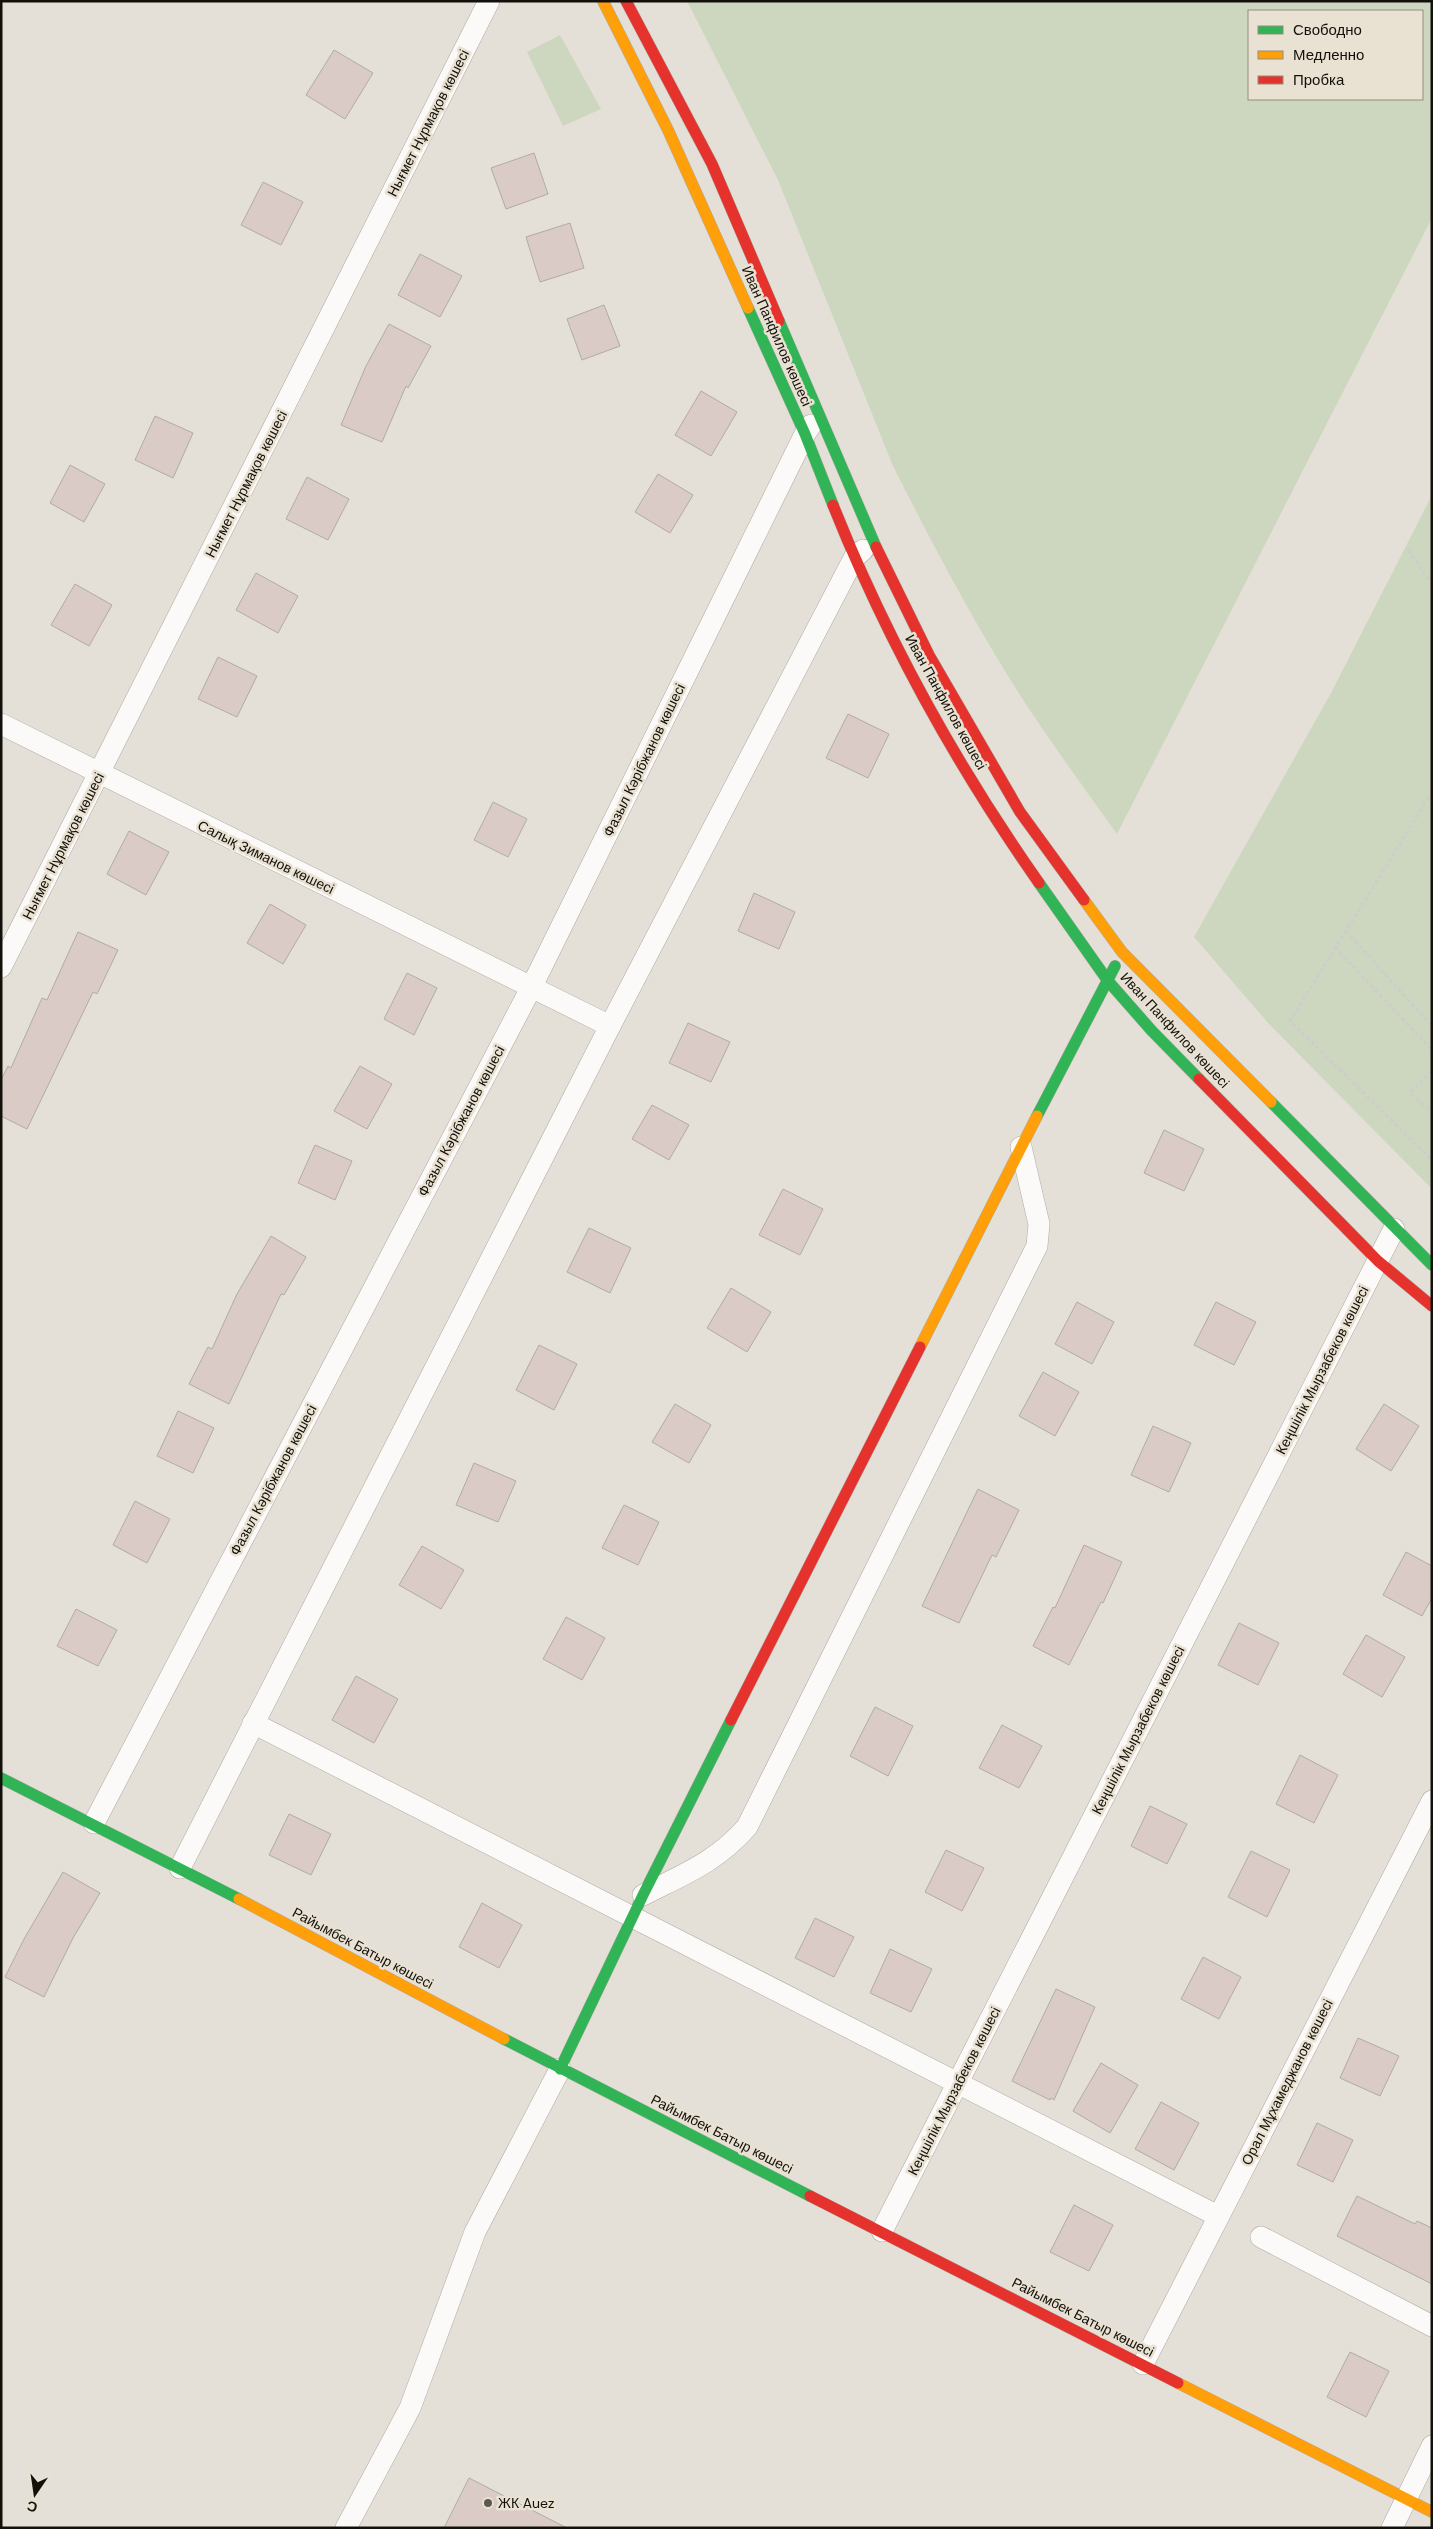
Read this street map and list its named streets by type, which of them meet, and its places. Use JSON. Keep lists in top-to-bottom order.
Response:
{
  "streets": {
    "street": [
      "Нығмет Нұрмақов көшесі",
      "Иван Панфилов көшесі",
      "Фазыл Кәрібжанов көшесі",
      "Салық Зиманов көшесі",
      "Кеңшілік Мырзабеков көшесі",
      "Райымбек Батыр көшесі",
      "Орал Мұхамеджанов көшесі"
    ]
  },
  "crossings": [
    ["Нығмет Нұрмақов көшесі", "Салық Зиманов көшесі"],
    ["Иван Панфилов көшесі", "Фазыл Кәрібжанов көшесі"],
    ["Иван Панфилов көшесі", "Кеңшілік Мырзабеков көшесі"],
    ["Фазыл Кәрібжанов көшесі", "Салық Зиманов көшесі"],
    ["Фазыл Кәрібжанов көшесі", "Райымбек Батыр көшесі"],
    ["Кеңшілік Мырзабеков көшесі", "Райымбек Батыр көшесі"],
    ["Райымбек Батыр көшесі", "Орал Мұхамеджанов көшесі"]
  ],
  "places": ["ЖК Auez"],
  "legend": ["Свободно", "Медленно", "Пробка"],
  "north": "bottom"
}
